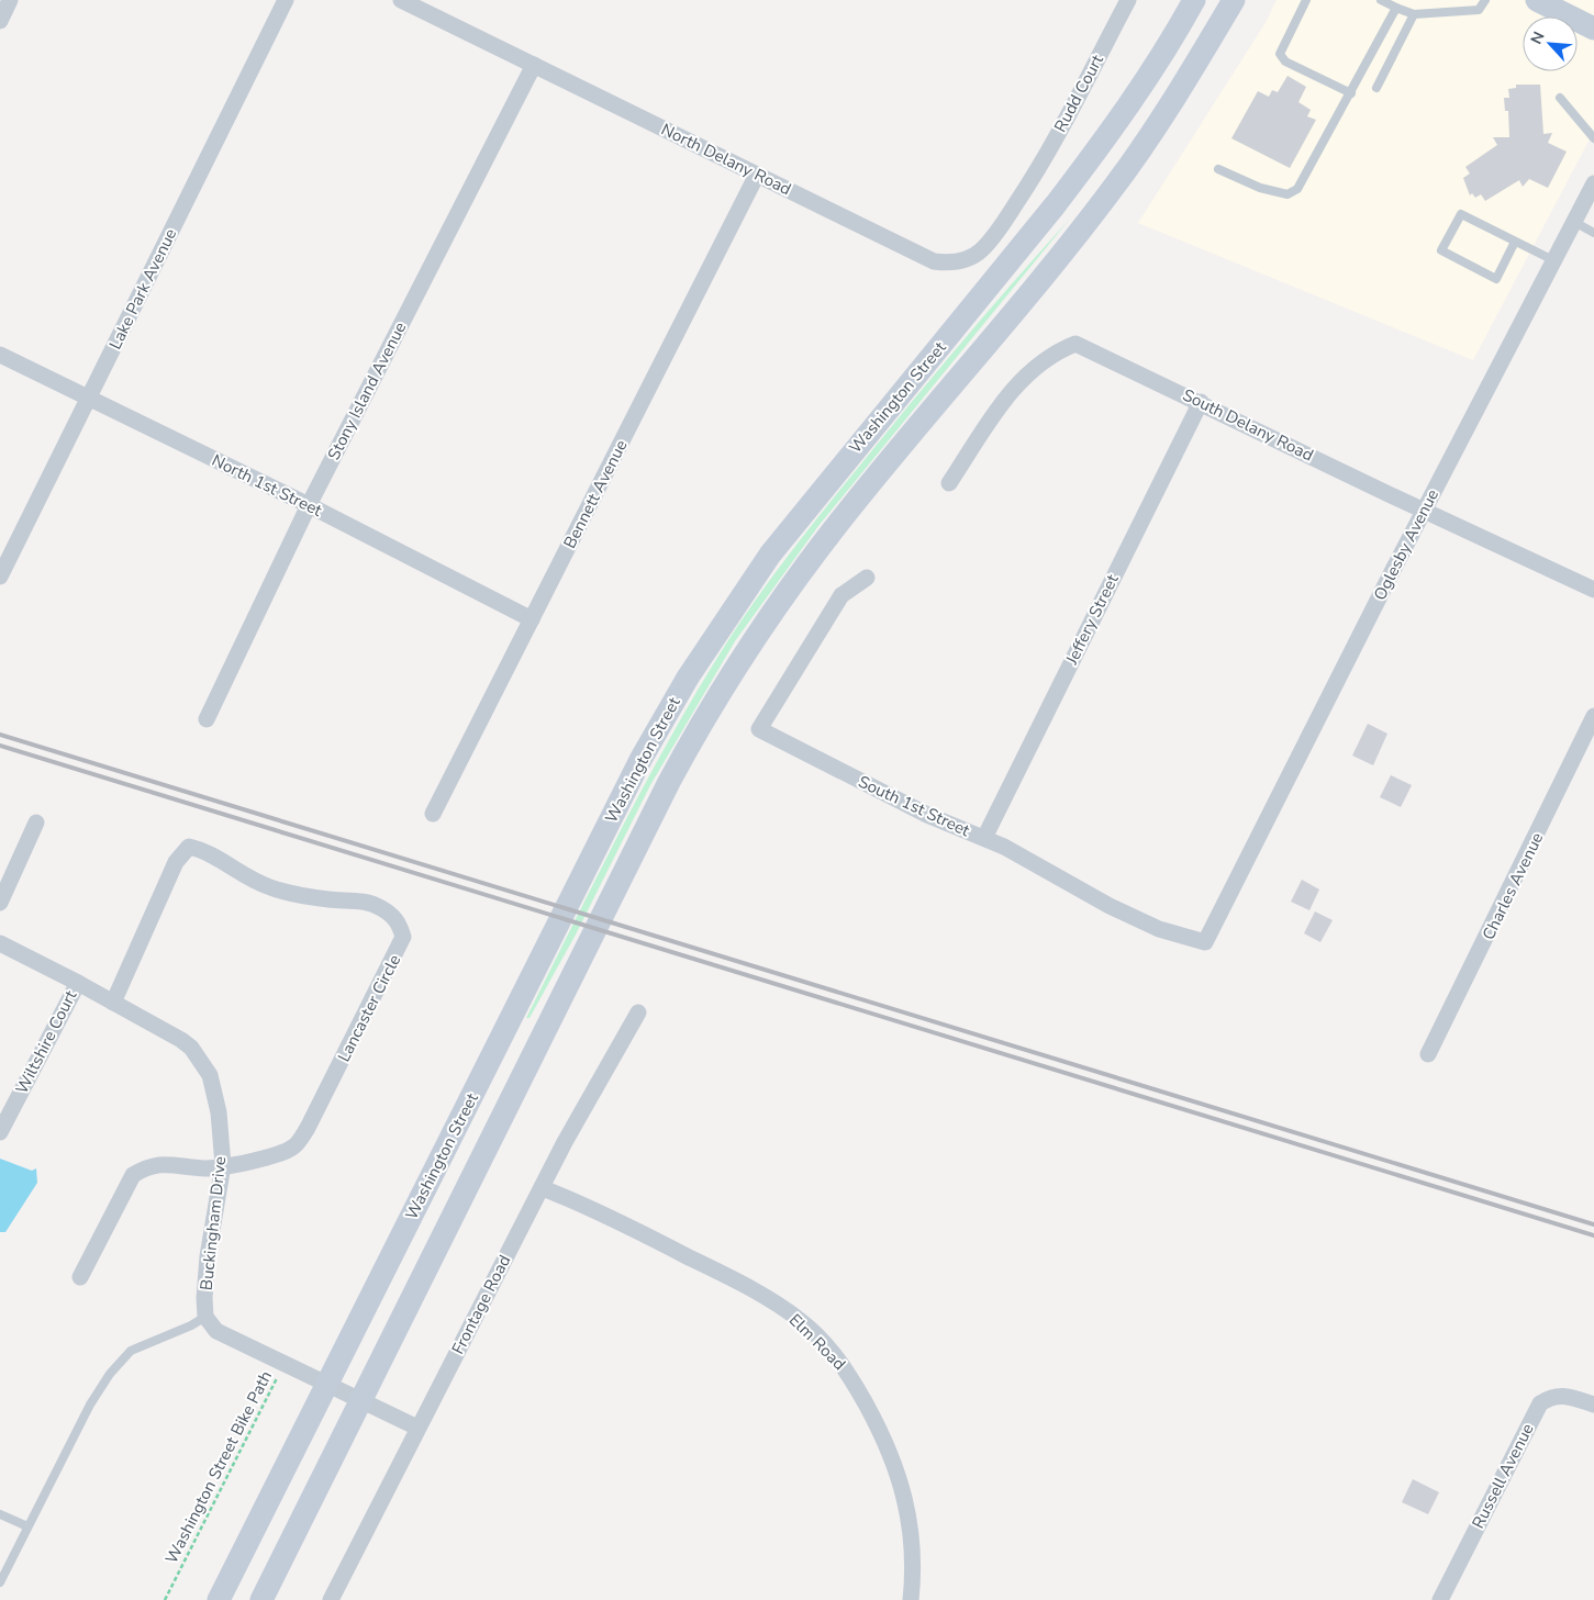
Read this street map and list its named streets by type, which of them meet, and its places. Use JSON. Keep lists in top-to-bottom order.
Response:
{
  "streets": {
    "main road": ["Washington Street"],
    "street": [
      "Rudd Court",
      "North Delany Road",
      "Lake Park Avenue",
      "Stony Island Avenue",
      "South Delany Road",
      "North 1st Street",
      "Bennett Avenue",
      "Oglesby Avenue",
      "Jeffery Street",
      "South 1st Street",
      "Charles Avenue",
      "Lancaster Circle",
      "Wiltshire Court",
      "Buckingham Drive",
      "Frontage Road",
      "Elm Road",
      "Russell Avenue"
    ],
    "path": ["Washington Street Bike Path"]
  },
  "crossings": [
    ["Rudd Court", "North Delany Road"],
    ["North Delany Road", "Stony Island Avenue"],
    ["North Delany Road", "Bennett Avenue"],
    ["Lake Park Avenue", "North 1st Street"],
    ["Stony Island Avenue", "North 1st Street"],
    ["South Delany Road", "Oglesby Avenue"],
    ["South Delany Road", "Jeffery Street"],
    ["North 1st Street", "Bennett Avenue"],
    ["Oglesby Avenue", "South 1st Street"],
    ["Jeffery Street", "South 1st Street"],
    ["Lancaster Circle", "Buckingham Drive"],
    ["Wiltshire Court", "Buckingham Drive"],
    ["Frontage Road", "Elm Road"]
  ],
  "north": "top left"
}
